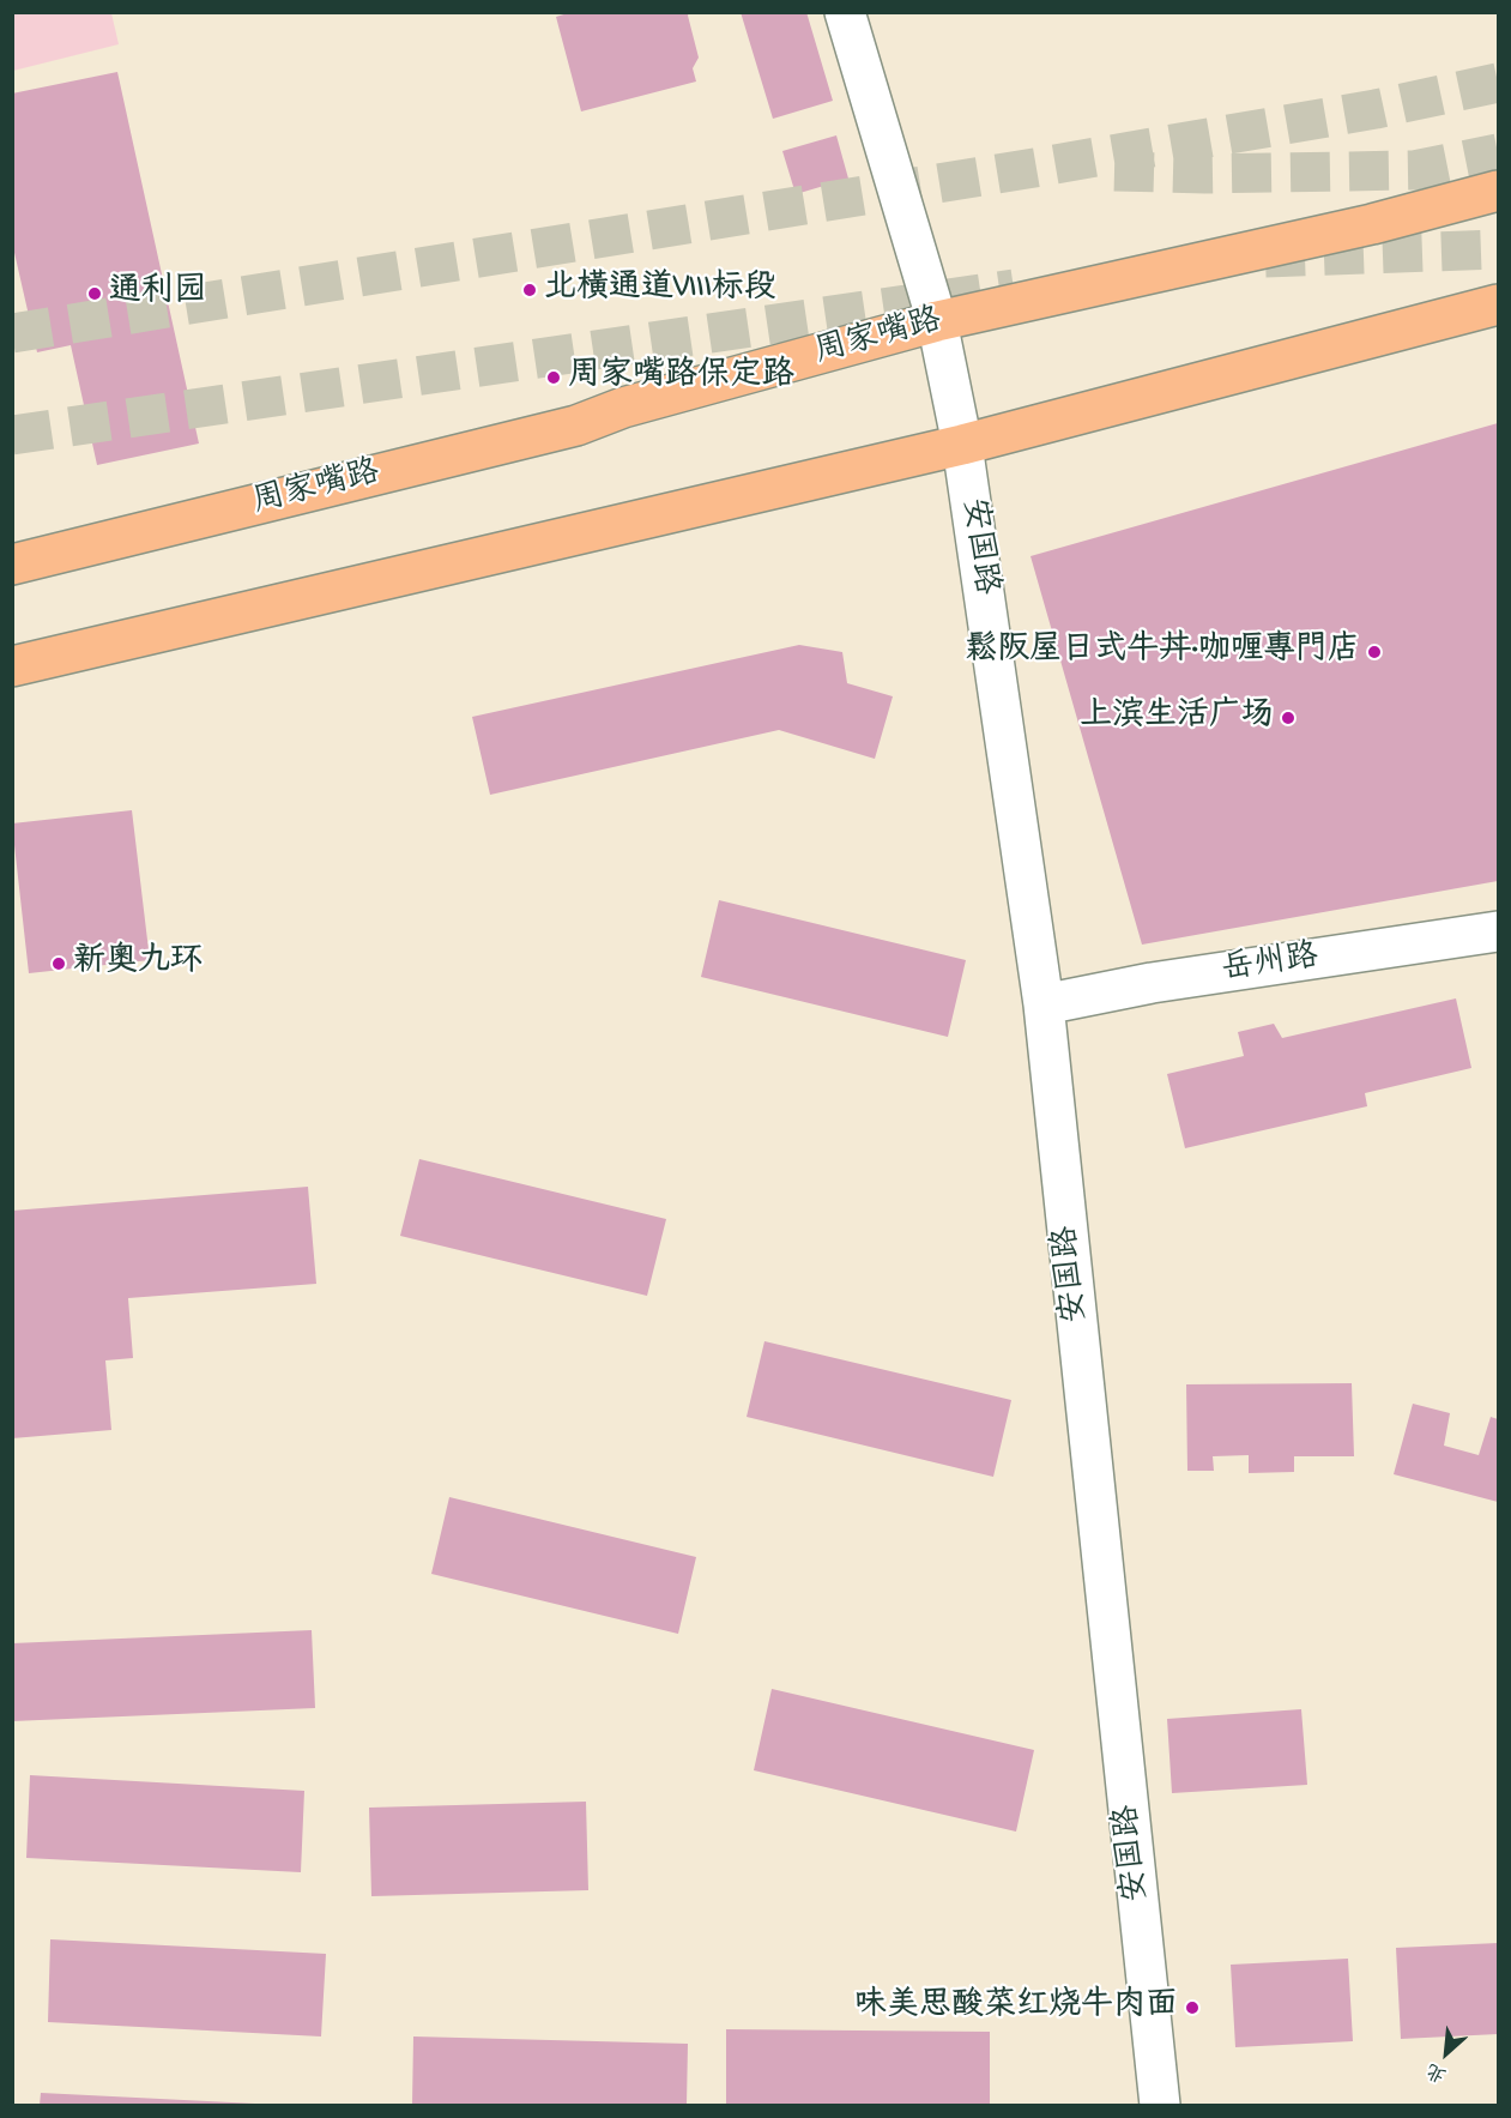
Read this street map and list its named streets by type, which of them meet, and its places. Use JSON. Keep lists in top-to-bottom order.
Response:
{
  "streets": {
    "main road": ["周家嘴路"],
    "street": ["安国路", "岳州路"]
  },
  "crossings": [
    ["周家嘴路", "安国路"],
    ["安国路", "岳州路"]
  ],
  "places": [
    "北横通道VIII标段",
    "通利园",
    "周家嘴路保定路",
    "鬆阪屋日式牛丼·咖喱專門店",
    "上滨生活广场",
    "新奥九环",
    "味美思酸菜红烧牛肉面"
  ],
  "north": "bottom left"
}
